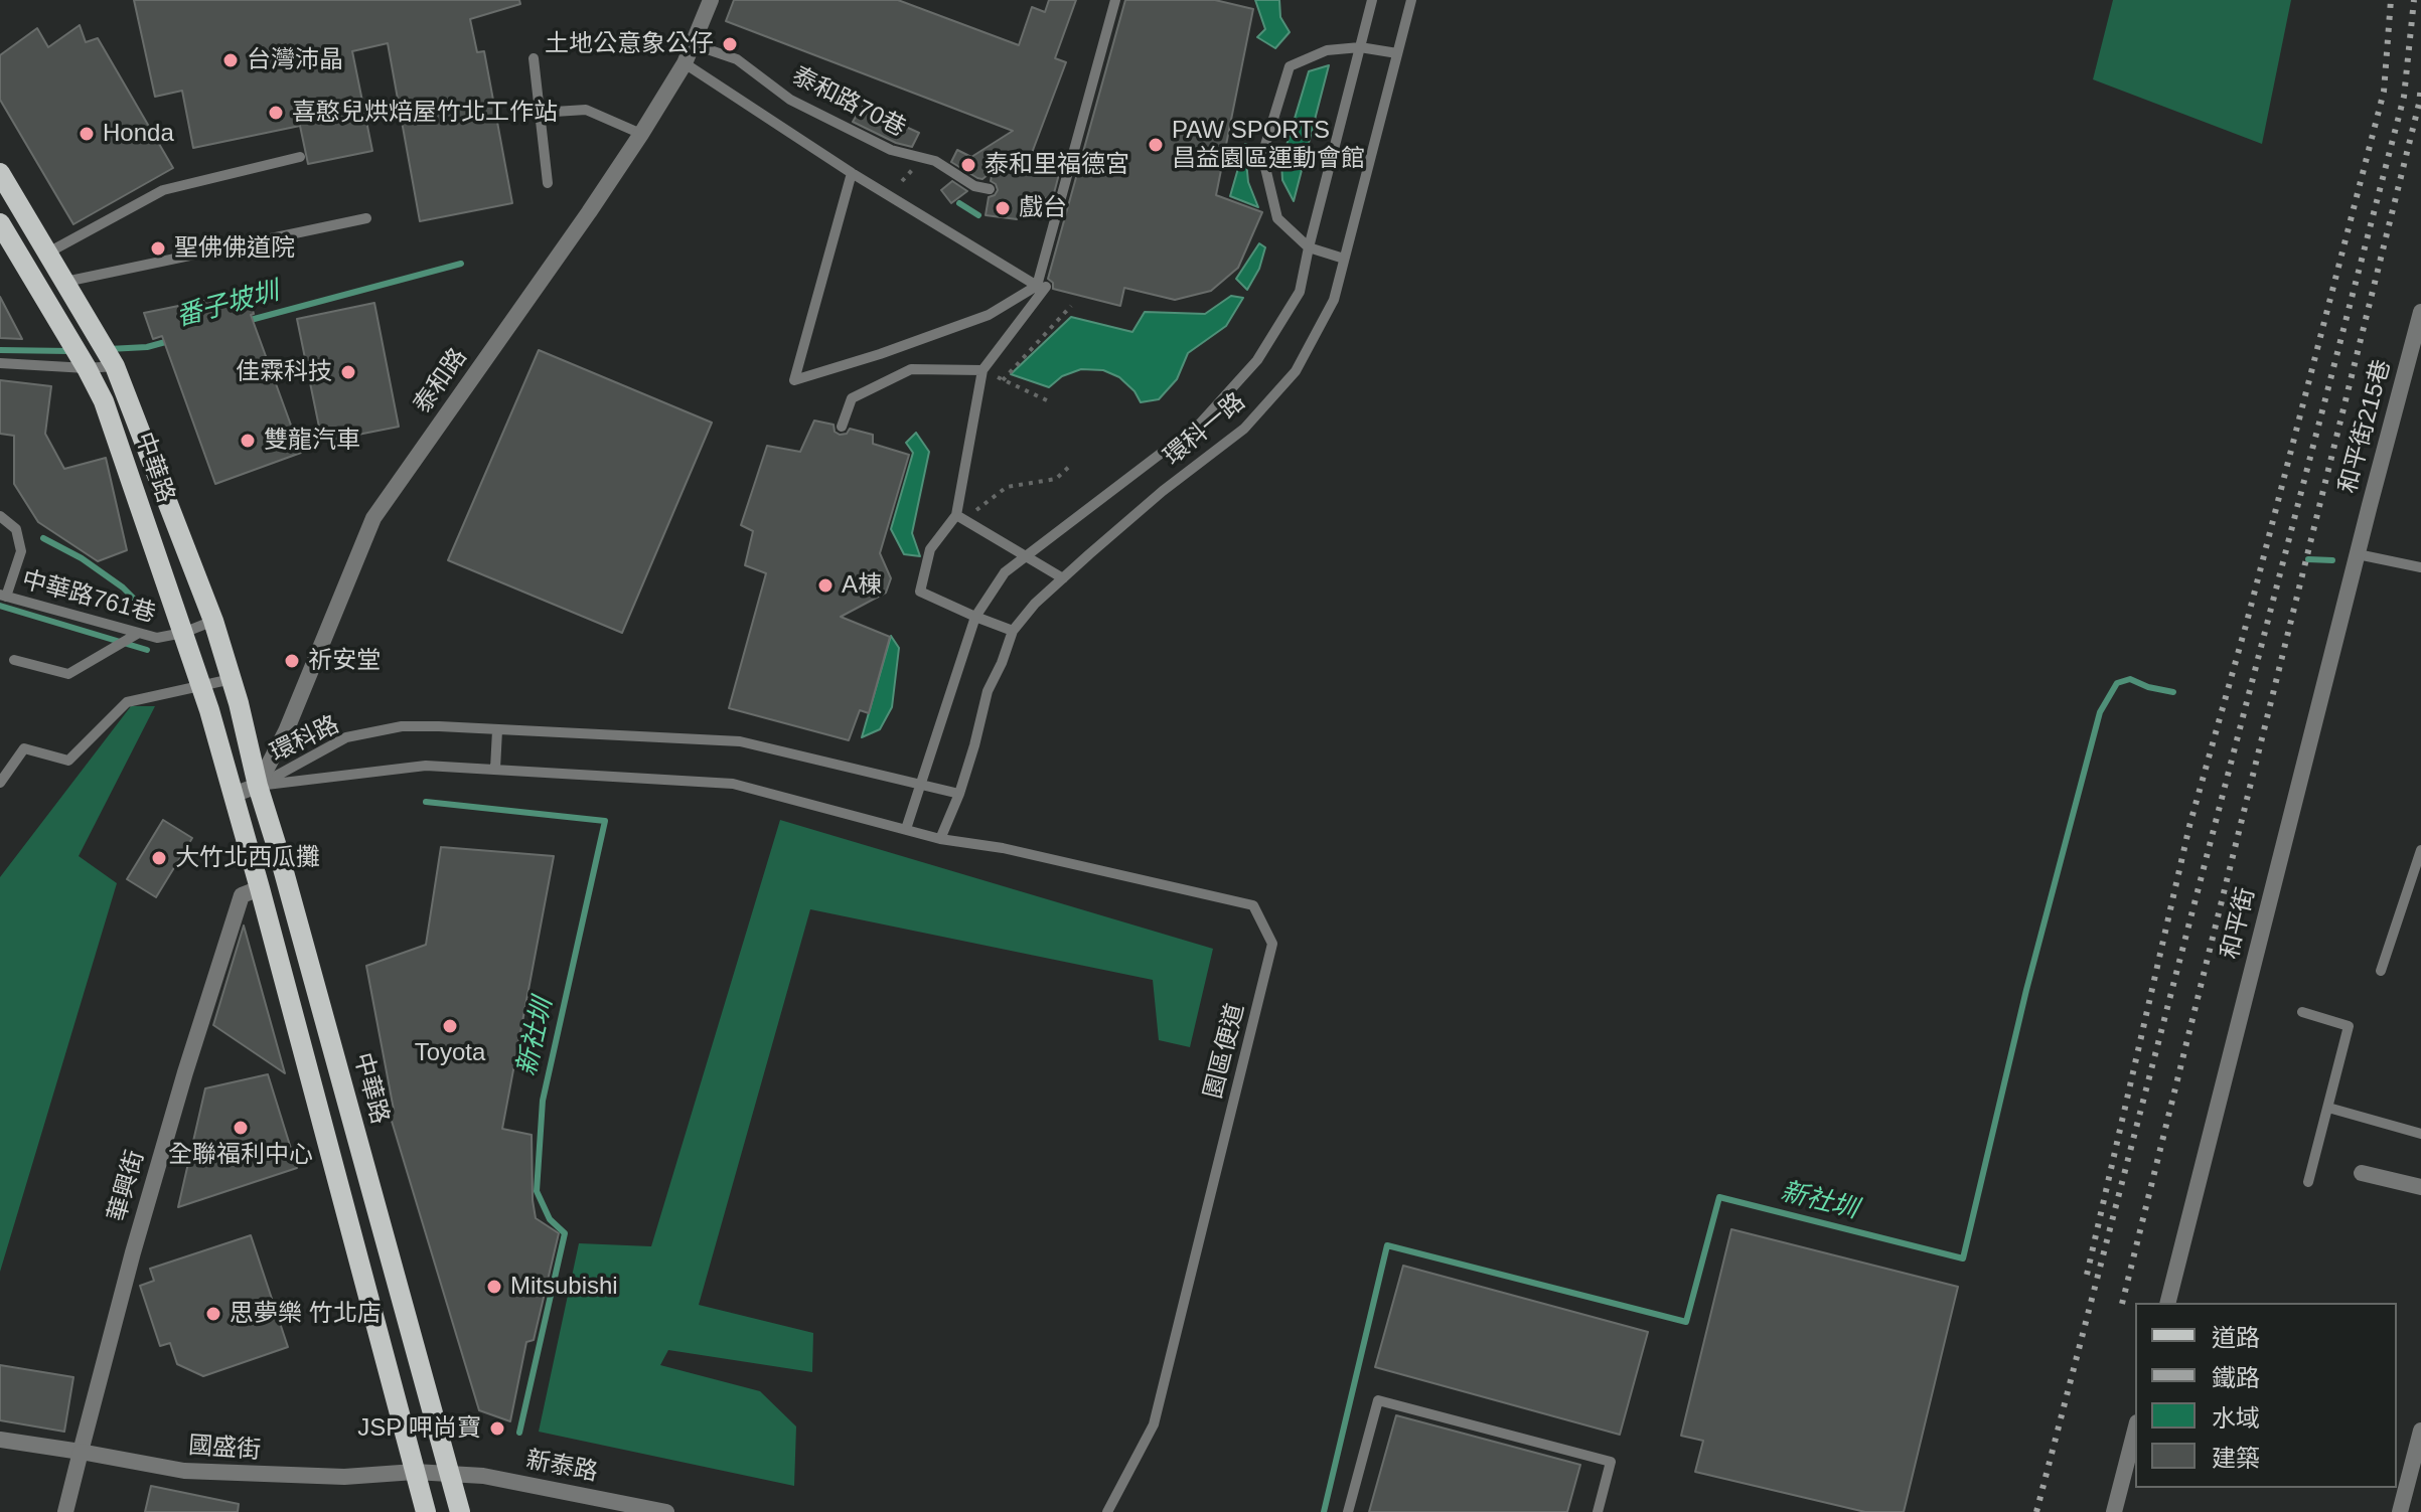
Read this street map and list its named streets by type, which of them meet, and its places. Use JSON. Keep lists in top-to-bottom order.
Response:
{
  "streets": {
    "main road": ["中華路"],
    "street": [
      "泰和路",
      "和平街215巷",
      "和平街",
      "華興街",
      "國盛街",
      "新泰路"
    ],
    "lane": [
      "泰和路70巷",
      "環科一路",
      "中華路761巷",
      "環科路",
      "園區便道"
    ]
  },
  "crossings": [
    ["泰和路70巷", "泰和路"],
    ["泰和路", "中華路"],
    ["泰和路", "環科路"],
    ["和平街215巷", "和平街"],
    ["環科一路", "環科路"],
    ["環科一路", "園區便道"],
    ["中華路", "中華路761巷"],
    ["中華路", "環科路"],
    ["中華路", "國盛街"],
    ["中華路", "新泰路"],
    ["環科路", "園區便道"],
    ["華興街", "國盛街"],
    ["國盛街", "新泰路"]
  ],
  "water": ["番子坡圳", "新社圳"],
  "places": [
    "土地公意象公仔",
    "台灣沛晶",
    "喜憨兒烘焙屋竹北工作站",
    "Honda",
    "PAW SPORTS 昌益園區運動會館",
    "泰和里福德宮",
    "戲台",
    "聖佛佛道院",
    "佳霖科技",
    "雙龍汽車",
    "A棟",
    "祈安堂",
    "大竹北西瓜攤",
    "Toyota",
    "全聯福利中心",
    "Mitsubishi",
    "思夢樂 竹北店",
    "JSP 呷尚寶"
  ],
  "legend": [
    "道路",
    "鐵路",
    "水域",
    "建築"
  ]
}
